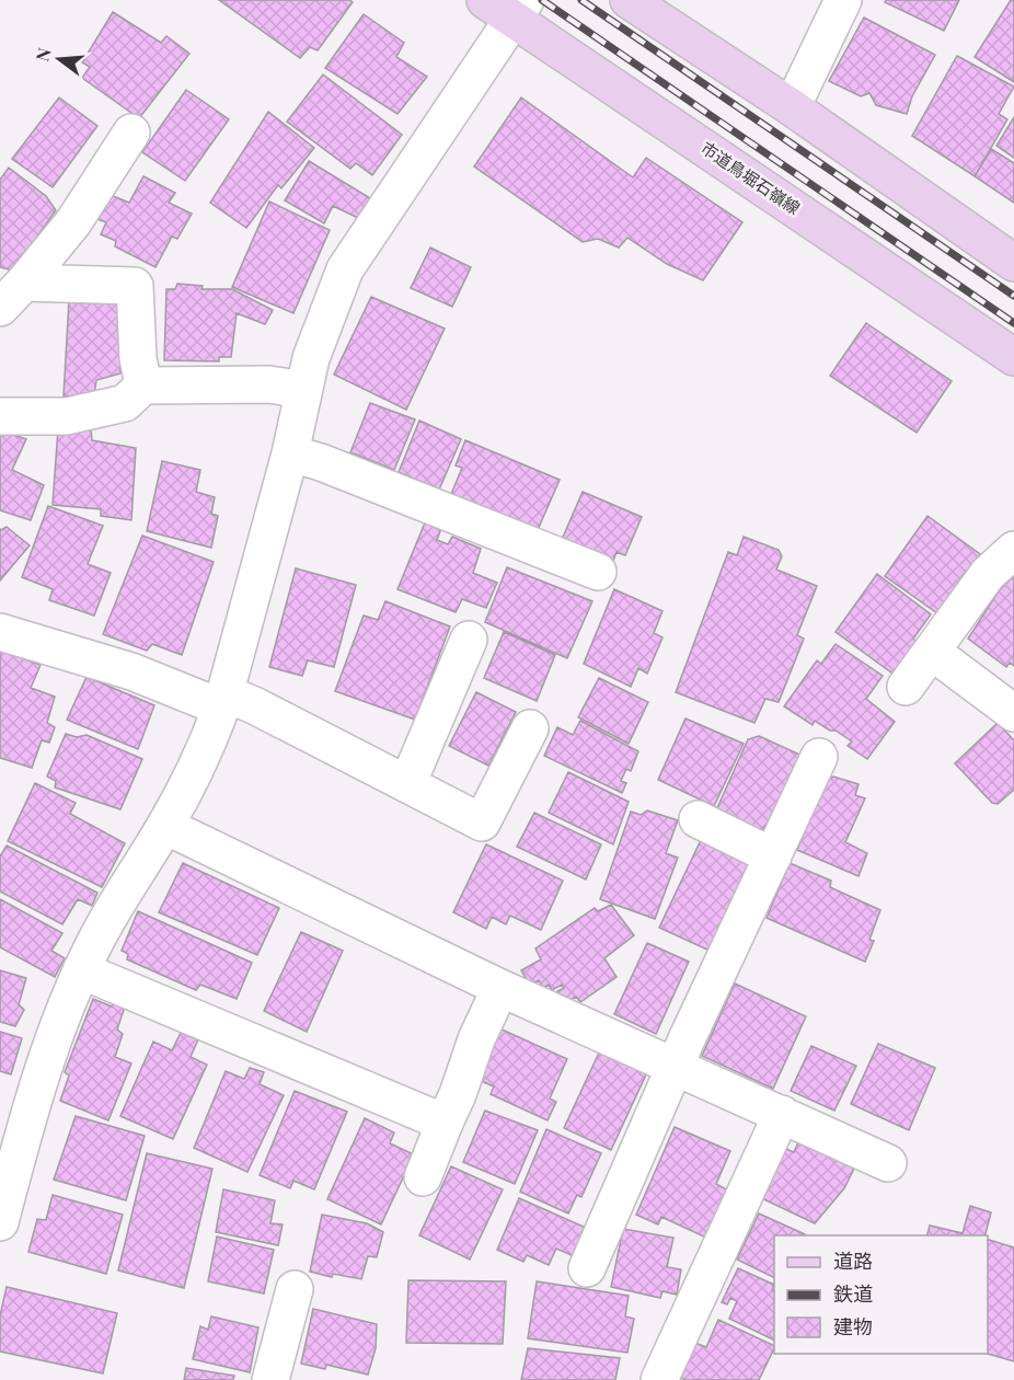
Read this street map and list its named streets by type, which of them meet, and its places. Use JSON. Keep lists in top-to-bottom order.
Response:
{
  "streets": {
    "street": ["市道鳥堀石嶺線"]
  },
  "legend": ["道路", "鉄道", "建物"],
  "north": "left"
}
